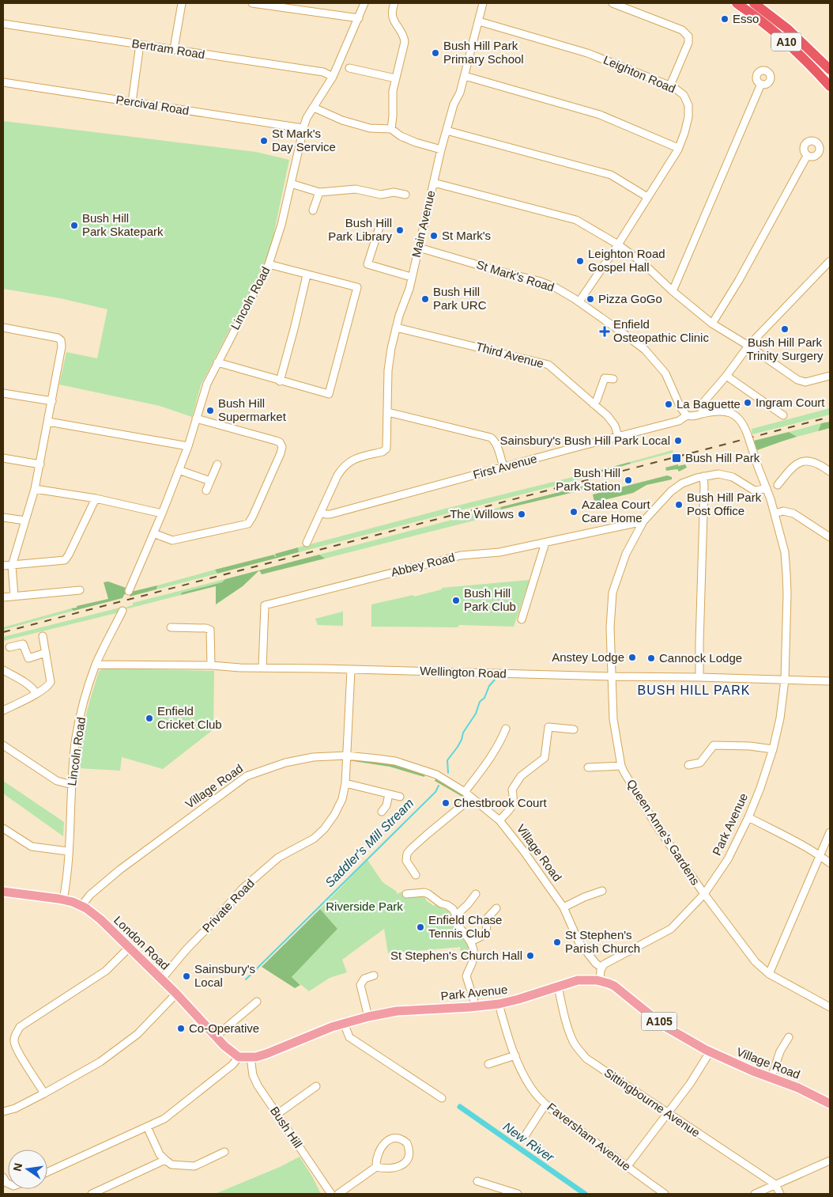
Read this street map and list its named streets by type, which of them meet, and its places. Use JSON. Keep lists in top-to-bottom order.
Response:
{
  "streets": {
    "highway": ["A10"],
    "main road": [
      "Village Road",
      "Park Avenue",
      "London Road",
      "A105"
    ],
    "street": [
      "Bertram Road",
      "Leighton Road",
      "Percival Road",
      "Main Avenue",
      "St Mark's Road",
      "Lincoln Road",
      "Third Avenue",
      "First Avenue",
      "Abbey Road",
      "Wellington Road",
      "Queen Anne's Gardens",
      "Private Road",
      "Sittingbourne Avenue",
      "Bush Hill",
      "Faversham Avenue"
    ]
  },
  "crossings": [
    ["Bertram Road", "Lincoln Road"],
    ["Leighton Road", "Main Avenue"],
    ["Leighton Road", "St Mark's Road"],
    ["Percival Road", "Lincoln Road"],
    ["Main Avenue", "St Mark's Road"],
    ["Main Avenue", "Third Avenue"],
    ["Main Avenue", "First Avenue"],
    ["St Mark's Road", "First Avenue"],
    ["Lincoln Road", "Wellington Road"],
    ["Lincoln Road", "London Road"],
    ["Third Avenue", "First Avenue"],
    ["First Avenue", "Park Avenue"],
    ["First Avenue", "Queen Anne's Gardens"],
    ["Abbey Road", "Wellington Road"],
    ["Abbey Road", "Queen Anne's Gardens"],
    ["Wellington Road", "Park Avenue"],
    ["Wellington Road", "Queen Anne's Gardens"],
    ["Wellington Road", "Private Road"],
    ["Village Road", "Park Avenue"],
    ["Village Road", "Private Road"],
    ["Village Road", "London Road"],
    ["Park Avenue", "Queen Anne's Gardens"],
    ["Park Avenue", "London Road"],
    ["Park Avenue", "Sittingbourne Avenue"],
    ["Park Avenue", "Bush Hill"],
    ["Park Avenue", "Faversham Avenue"],
    ["Private Road", "London Road"]
  ],
  "districts": ["BUSH HILL PARK"],
  "water": ["Saddler's Mill Stream", "New River"],
  "parks": ["Riverside Park"],
  "places": {
    "other": [
      "Esso",
      "Bush Hill Park Primary School",
      "St Mark's Day Service",
      "Bush Hill Park Skatepark",
      "Bush Hill Park Library",
      "St Mark's",
      "Leighton Road Gospel Hall",
      "Bush Hill Park URC",
      "Pizza GoGo",
      "Bush Hill Park Trinity Surgery",
      "Ingram Court",
      "La Baguette",
      "Bush Hill Supermarket",
      "Sainsbury's Bush Hill Park Local",
      "Bush Hill Park Station",
      "Bush Hill Park Post Office",
      "Azalea Court Care Home",
      "The Willows",
      "Bush Hill Park Club",
      "Anstey Lodge",
      "Cannock Lodge",
      "Enfield Cricket Club",
      "Chestbrook Court",
      "Enfield Chase Tennis Club",
      "St Stephen's Parish Church",
      "St Stephen's Church Hall",
      "Sainsbury's Local",
      "Co-Operative"
    ],
    "health": ["Enfield Osteopathic Clinic"],
    "transit": ["Bush Hill Park"]
  },
  "north": "left"
}
